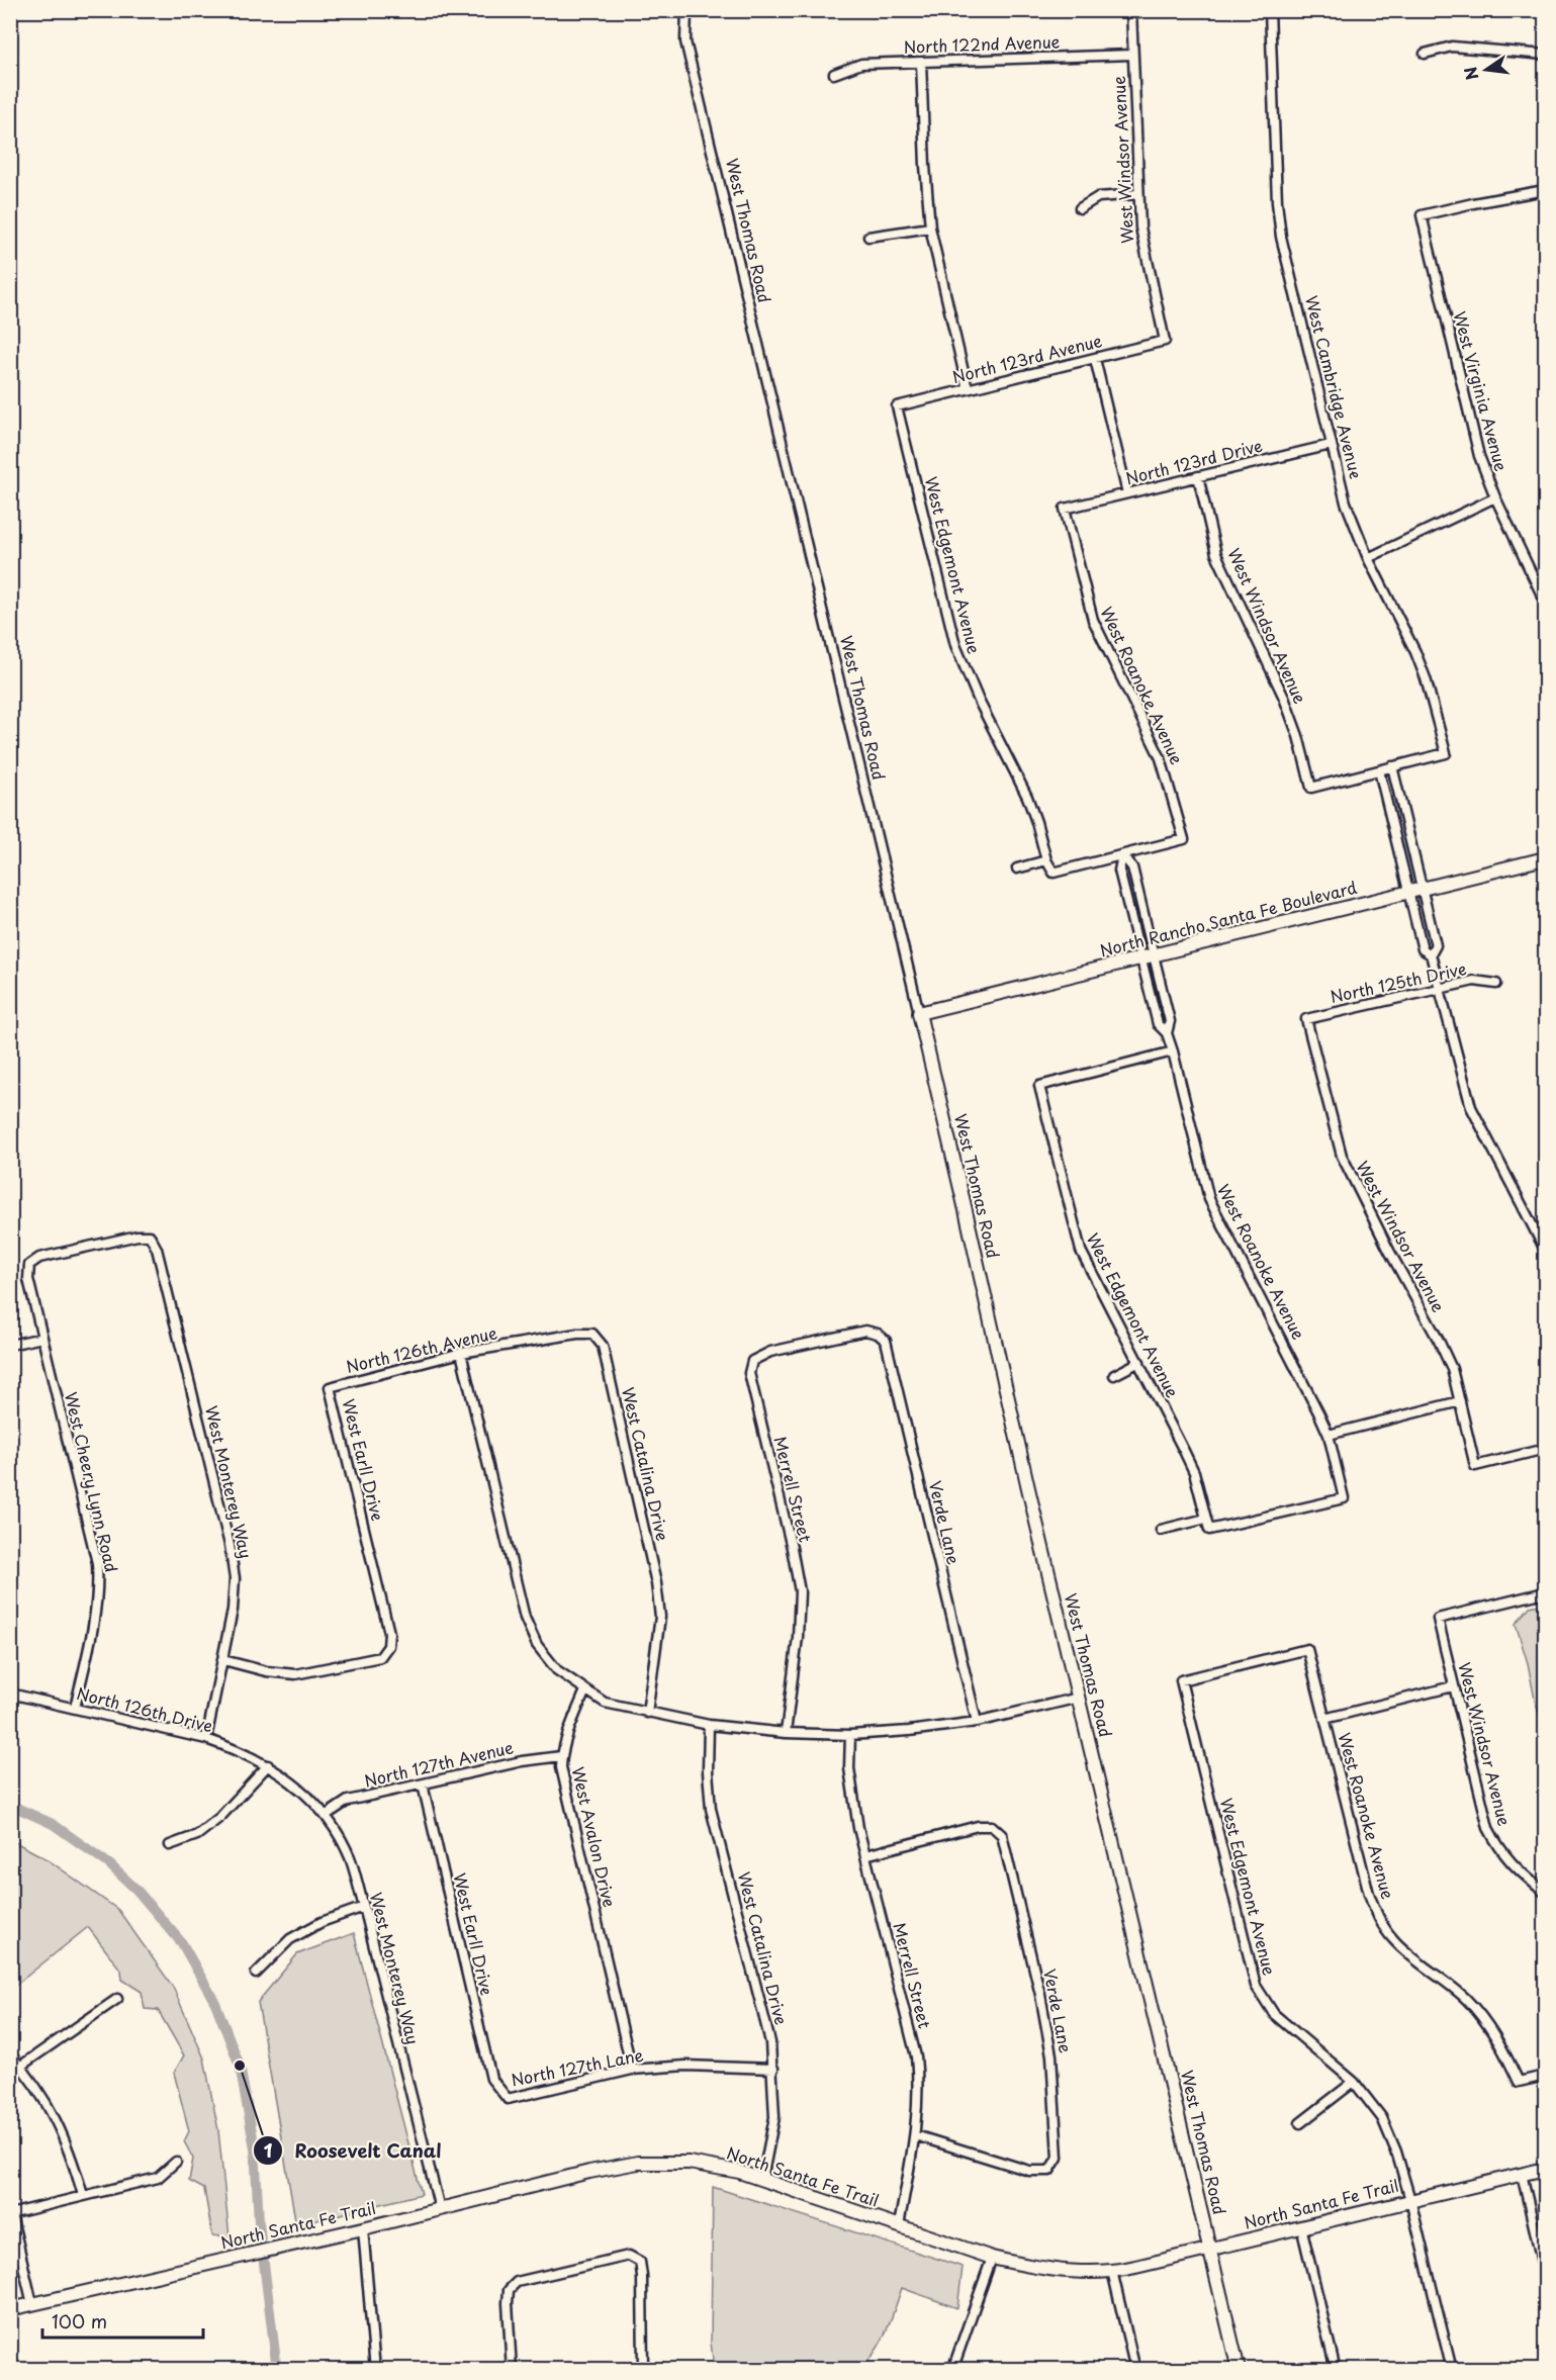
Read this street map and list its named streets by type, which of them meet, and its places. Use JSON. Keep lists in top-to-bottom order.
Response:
{
  "streets": {
    "street": [
      "North 122nd Avenue",
      "West Windsor Avenue",
      "West Thomas Road",
      "North 123rd Avenue",
      "West Cambridge Avenue",
      "West Virginia Avenue",
      "North 123rd Drive",
      "West Edgemont Avenue",
      "West Roanoke Avenue",
      "North Rancho Santa Fe Boulevard",
      "North 125th Drive",
      "North 126th Avenue",
      "West Earll Drive",
      "West Catalina Drive",
      "West Cheery Lynn Road",
      "West Monterey Way",
      "Merrell Street",
      "Verde Lane",
      "North 126th Drive",
      "North 127th Avenue",
      "West Avalon Drive",
      "North 127th Lane",
      "North Santa Fe Trail"
    ]
  },
  "crossings": [
    ["North 122nd Avenue", "West Windsor Avenue"],
    ["West Windsor Avenue", "North 123rd Avenue"],
    ["West Windsor Avenue", "North 123rd Drive"],
    ["West Windsor Avenue", "North 125th Drive"],
    ["West Thomas Road", "North Rancho Santa Fe Boulevard"],
    ["West Thomas Road", "North Santa Fe Trail"],
    ["North 123rd Avenue", "West Edgemont Avenue"],
    ["West Cambridge Avenue", "North 123rd Drive"],
    ["North 123rd Drive", "West Roanoke Avenue"],
    ["West Edgemont Avenue", "West Roanoke Avenue"],
    ["West Edgemont Avenue", "North Santa Fe Trail"],
    ["West Roanoke Avenue", "North Rancho Santa Fe Boulevard"],
    ["North 126th Avenue", "West Earll Drive"],
    ["North 126th Avenue", "West Catalina Drive"],
    ["West Earll Drive", "West Monterey Way"],
    ["West Earll Drive", "North 127th Avenue"],
    ["West Earll Drive", "North 127th Lane"],
    ["West Catalina Drive", "North 127th Lane"],
    ["West Catalina Drive", "North Santa Fe Trail"],
    ["West Cheery Lynn Road", "West Monterey Way"],
    ["West Cheery Lynn Road", "North 126th Drive"],
    ["West Monterey Way", "North 126th Drive"],
    ["West Monterey Way", "North 127th Avenue"],
    ["West Monterey Way", "North Santa Fe Trail"],
    ["Merrell Street", "Verde Lane"],
    ["Merrell Street", "North Santa Fe Trail"],
    ["North 127th Avenue", "West Avalon Drive"],
    ["West Avalon Drive", "North 127th Lane"]
  ],
  "places": ["Roosevelt Canal"],
  "scale_bar": "100 m",
  "north": "left"
}
